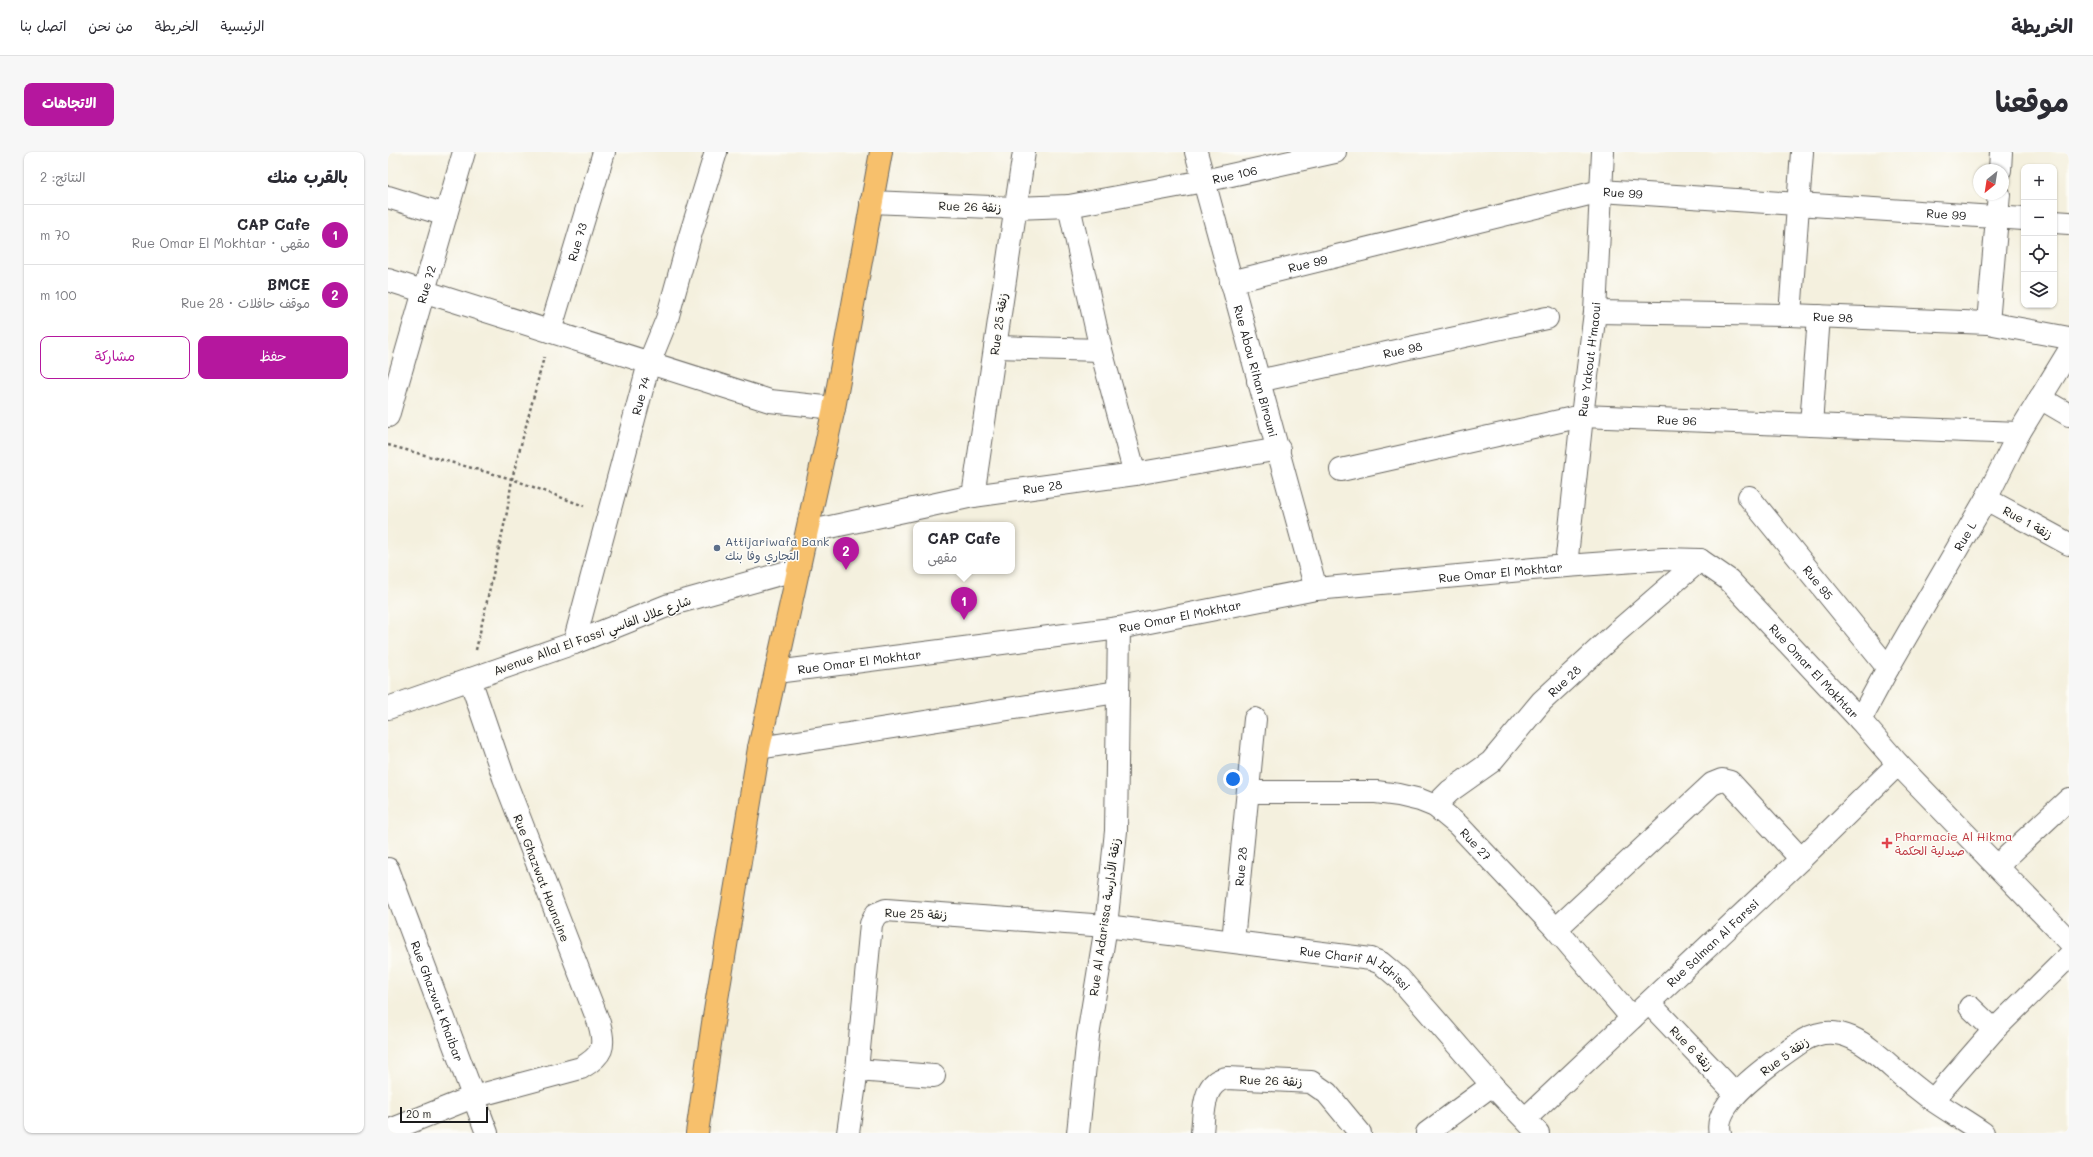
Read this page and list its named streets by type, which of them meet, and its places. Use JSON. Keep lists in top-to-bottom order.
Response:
{
  "streets": {
    "street": [
      "Rue 106",
      "Rue 99",
      "Rue 26 زنقة",
      "Rue 73",
      "Rue 72",
      "Rue 98",
      "Rue 25 زنقة",
      "Rue Yakout H'maoui",
      "Rue Abou Rihan Birouni",
      "Rue 74",
      "Rue 96",
      "Rue 28",
      "Rue 1 زنقة",
      "Rue L",
      "Rue Omar El Mokhtar",
      "Rue 95",
      "Avenue Allal El Fassi شارع علال الفاسي",
      "Rue 27",
      "Rue Ghazwat Hounaine",
      "Rue Al Adarissa زنقة الأدارسة",
      "Rue Salman Al Farssi",
      "Rue Charif Al Idrissi",
      "Rue Ghazwat Khaibar",
      "Rue 6 زنقة",
      "Rue 5 زنقة"
    ]
  },
  "crossings": [
    ["Rue 106", "Rue 26 زنقة"],
    ["Rue 106", "Rue Abou Rihan Birouni"],
    ["Rue 99", "Rue Yakout H'maoui"],
    ["Rue 99", "Rue Abou Rihan Birouni"],
    ["Rue 26 زنقة", "Rue 25 زنقة"],
    ["Rue 98", "Rue Yakout H'maoui"],
    ["Rue 98", "Rue Abou Rihan Birouni"],
    ["Rue 25 زنقة", "Rue 28"],
    ["Rue 25 زنقة", "Rue Al Adarissa زنقة الأدارسة"],
    ["Rue 25 زنقة", "Rue Charif Al Idrissi"],
    ["Rue Yakout H'maoui", "Rue 96"],
    ["Rue Yakout H'maoui", "Rue Omar El Mokhtar"],
    ["Rue Abou Rihan Birouni", "Rue 28"],
    ["Rue Abou Rihan Birouni", "Rue Omar El Mokhtar"],
    ["Rue 74", "Avenue Allal El Fassi شارع علال الفاسي"],
    ["Rue 96", "Rue L"],
    ["Rue 28", "Rue Omar El Mokhtar"],
    ["Rue 28", "Rue 27"],
    ["Rue 28", "Rue Charif Al Idrissi"],
    ["Rue 1 زنقة", "Rue L"],
    ["Rue L", "Rue Omar El Mokhtar"],
    ["Rue L", "Rue 95"],
    ["Rue Omar El Mokhtar", "Rue Al Adarissa زنقة الأدارسة"],
    ["Rue Omar El Mokhtar", "Rue Salman Al Farssi"],
    ["Avenue Allal El Fassi شارع علال الفاسي", "Rue Ghazwat Hounaine"],
    ["Rue 27", "Rue Salman Al Farssi"],
    ["Rue Ghazwat Hounaine", "Rue Ghazwat Khaibar"],
    ["Rue Al Adarissa زنقة الأدارسة", "Rue Charif Al Idrissi"],
    ["Rue Salman Al Farssi", "Rue Charif Al Idrissi"],
    ["Rue Salman Al Farssi", "Rue 6 زنقة"],
    ["Rue 6 زنقة", "Rue 5 زنقة"]
  ],
  "places": {
    "other": ["Attijariwafa Bank التجاري وفا بنك"],
    "health": ["Pharmacie Al Hikma صيدلية الحكمة"]
  },
  "scale_bar": "20 m",
  "north": "bottom left",
  "page": {
    "header": "الخريطة",
    "nav": [
      "الرئيسية",
      "الخريطة",
      "من نحن",
      "اتصل بنا"
    ],
    "title": "موقعنا",
    "buttons": [
      "الاتجاهات",
      ["حفظ", "مشاركة"]
    ],
    "heading": ["بالقرب منك", "النتائج: 2"],
    "map_buttons": ["+", "−"],
    "list": [
      {
        "mark": "1",
        "name": "CAP Cafe",
        "note": "مقهى · Rue Omar El Mokhtar",
        "value": "70 m"
      },
      {
        "mark": "2",
        "name": "BMCE",
        "note": "موقف حافلات · Rue 28",
        "value": "100 m"
      }
    ],
    "popup": ["CAP Cafe", "مقهى"],
    "pins": ["2", "1"],
    "scale": "20 m"
  }
}
